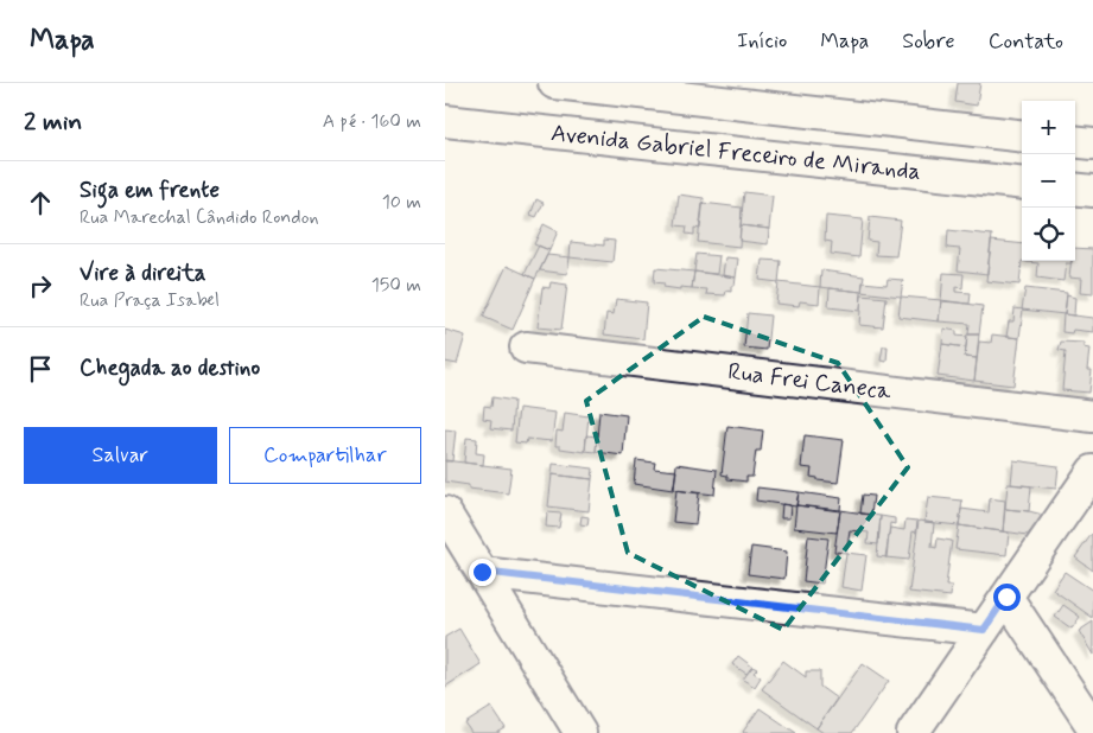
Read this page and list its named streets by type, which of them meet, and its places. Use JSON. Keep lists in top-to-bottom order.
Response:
{
  "streets": {
    "street": ["Avenida Gabriel Freceiro de Miranda", "Rua Frei Caneca"]
  },
  "page": {
    "header": "Mapa",
    "nav": [
      "Início",
      "Mapa",
      "Sobre",
      "Contato"
    ],
    "heading": ["2 min", "A pé · 160 m"],
    "map_buttons": ["+", "−"],
    "list": [
      ["Siga em frente", "Rua Marechal Cândido Rondon", "10 m"],
      ["Vire à direita", "Rua Praça Isabel", "150 m"],
      "Chegada ao destino"
    ],
    "buttons": ["Salvar", "Compartilhar"]
  }
}
